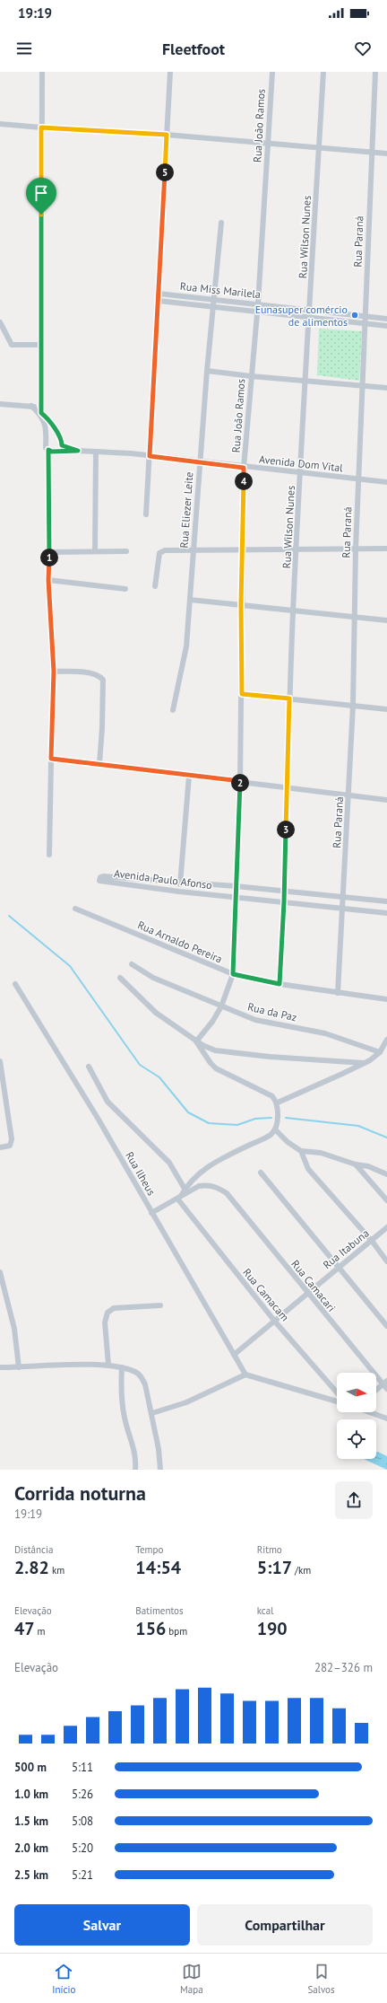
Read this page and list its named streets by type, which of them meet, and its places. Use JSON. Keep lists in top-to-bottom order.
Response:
{
  "streets": {
    "street": [
      "Rua João Ramos",
      "Rua Wilson Nunes",
      "Rua Paraná",
      "Rua Miss Marilela",
      "Avenida Dom Vital",
      "Rua Eliezer Leite",
      "Avenida Paulo Afonso",
      "Rua Arnaldo Pereira",
      "Rua da Paz",
      "Rua Ilheus",
      "Rua Itabuna",
      "Rua Camacari",
      "Rua Camacam"
    ]
  },
  "crossings": [
    ["Rua João Ramos", "Rua Miss Marilela"],
    ["Rua João Ramos", "Avenida Dom Vital"],
    ["Rua João Ramos", "Avenida Paulo Afonso"],
    ["Rua João Ramos", "Rua Arnaldo Pereira"],
    ["Rua João Ramos", "Rua da Paz"],
    ["Rua Wilson Nunes", "Rua Miss Marilela"],
    ["Rua Wilson Nunes", "Avenida Dom Vital"],
    ["Rua Wilson Nunes", "Avenida Paulo Afonso"],
    ["Rua Wilson Nunes", "Rua Arnaldo Pereira"],
    ["Rua Paraná", "Rua Miss Marilela"],
    ["Rua Paraná", "Avenida Dom Vital"],
    ["Rua Paraná", "Avenida Paulo Afonso"],
    ["Rua Paraná", "Rua Arnaldo Pereira"],
    ["Rua Miss Marilela", "Rua Eliezer Leite"],
    ["Avenida Dom Vital", "Rua Eliezer Leite"],
    ["Rua Ilheus", "Rua Itabuna"],
    ["Rua Itabuna", "Rua Camacari"],
    ["Rua Itabuna", "Rua Camacam"],
    ["Rua Camacari", "Rua Camacam"]
  ],
  "places": ["Eunasuper comércio de alimentos"],
  "north": "right",
  "page": {
    "status": "19:19",
    "header": "Fleetfoot",
    "pins": [
      "5",
      "4",
      "1",
      "2",
      "3"
    ],
    "heading": ["Corrida noturna", "19:19"],
    "stats": [
      ["Distância", "2.82 km"],
      ["Tempo", "14:54"],
      ["Ritmo", "5:17 /km"],
      ["Elevação", "47 m"],
      ["Batimentos", "156 bpm"],
      ["kcal", "190"]
    ],
    "chart": ["Elevação", "282–326 m"],
    "list": [
      {
        "name": "500 m",
        "note": "5:11"
      },
      {
        "name": "1.0 km",
        "note": "5:26"
      },
      {
        "name": "1.5 km",
        "note": "5:08"
      },
      {
        "name": "2.0 km",
        "note": "5:20"
      },
      {
        "name": "2.5 km",
        "note": "5:21"
      }
    ],
    "buttons": ["Salvar", "Compartilhar"],
    "tabs": ["Início", "Mapa", "Salvos"]
  }
}
